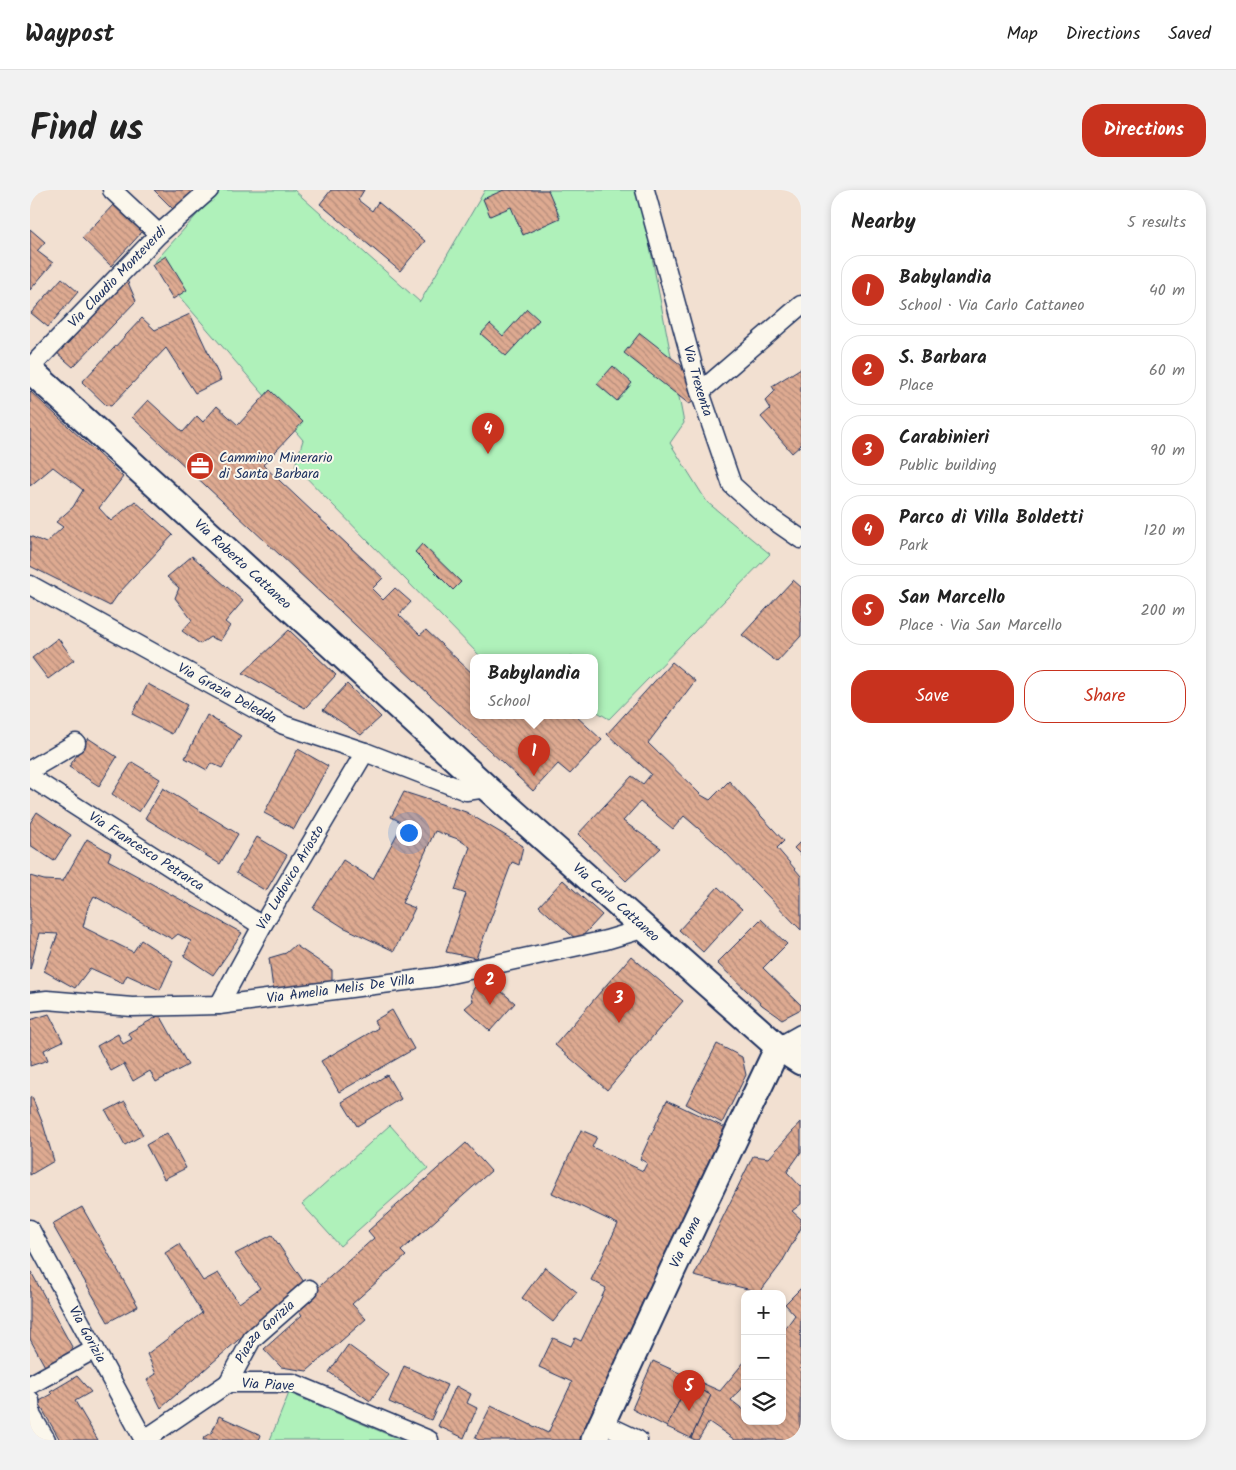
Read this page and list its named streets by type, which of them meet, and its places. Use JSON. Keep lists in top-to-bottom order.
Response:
{
  "streets": {
    "main road": ["Via Roberto Cattaneo", "Via Carlo Cattaneo", "Via Roma"],
    "street": [
      "Via Claudio Monteverdi",
      "Via Trexenta",
      "Via Grazia Deledda",
      "Via Francesco Petrarca",
      "Via Ludovico Ariosto",
      "Via Amelia Melis De Villa",
      "Piazza Gorizia",
      "Via Gorizia",
      "Via Piave"
    ]
  },
  "crossings": [
    ["Via Claudio Monteverdi", "Via Roberto Cattaneo"],
    ["Via Roberto Cattaneo", "Via Carlo Cattaneo"],
    ["Via Grazia Deledda", "Via Ludovico Ariosto"],
    ["Via Grazia Deledda", "Via Carlo Cattaneo"],
    ["Via Francesco Petrarca", "Via Ludovico Ariosto"],
    ["Via Ludovico Ariosto", "Via Amelia Melis De Villa"],
    ["Via Carlo Cattaneo", "Via Amelia Melis De Villa"],
    ["Via Carlo Cattaneo", "Via Roma"],
    ["Piazza Gorizia", "Via Piave"],
    ["Via Gorizia", "Via Piave"]
  ],
  "places": {
    "office": ["Cammino Minerario di Santa Barbara"]
  },
  "page": {
    "header": "Waypost",
    "nav": ["Map", "Directions", "Saved"],
    "title": "Find us",
    "buttons": [
      "Directions",
      ["Save", "Share"]
    ],
    "heading": ["Nearby", "5 results"],
    "list": [
      {
        "mark": "1",
        "name": "Babylandia",
        "note": "School · Via Carlo Cattaneo",
        "value": "40 m"
      },
      {
        "mark": "2",
        "name": "S. Barbara",
        "note": "Place",
        "value": "60 m"
      },
      {
        "mark": "3",
        "name": "Carabinieri",
        "note": "Public building",
        "value": "90 m"
      },
      {
        "mark": "4",
        "name": "Parco di Villa Boldetti",
        "note": "Park",
        "value": "120 m"
      },
      {
        "mark": "5",
        "name": "San Marcello",
        "note": "Place · Via San Marcello",
        "value": "200 m"
      }
    ],
    "pins": [
      "4",
      "1",
      "2",
      "3",
      "5"
    ],
    "popup": ["Babylandia", "School"],
    "map_buttons": ["+", "−"]
  }
}
